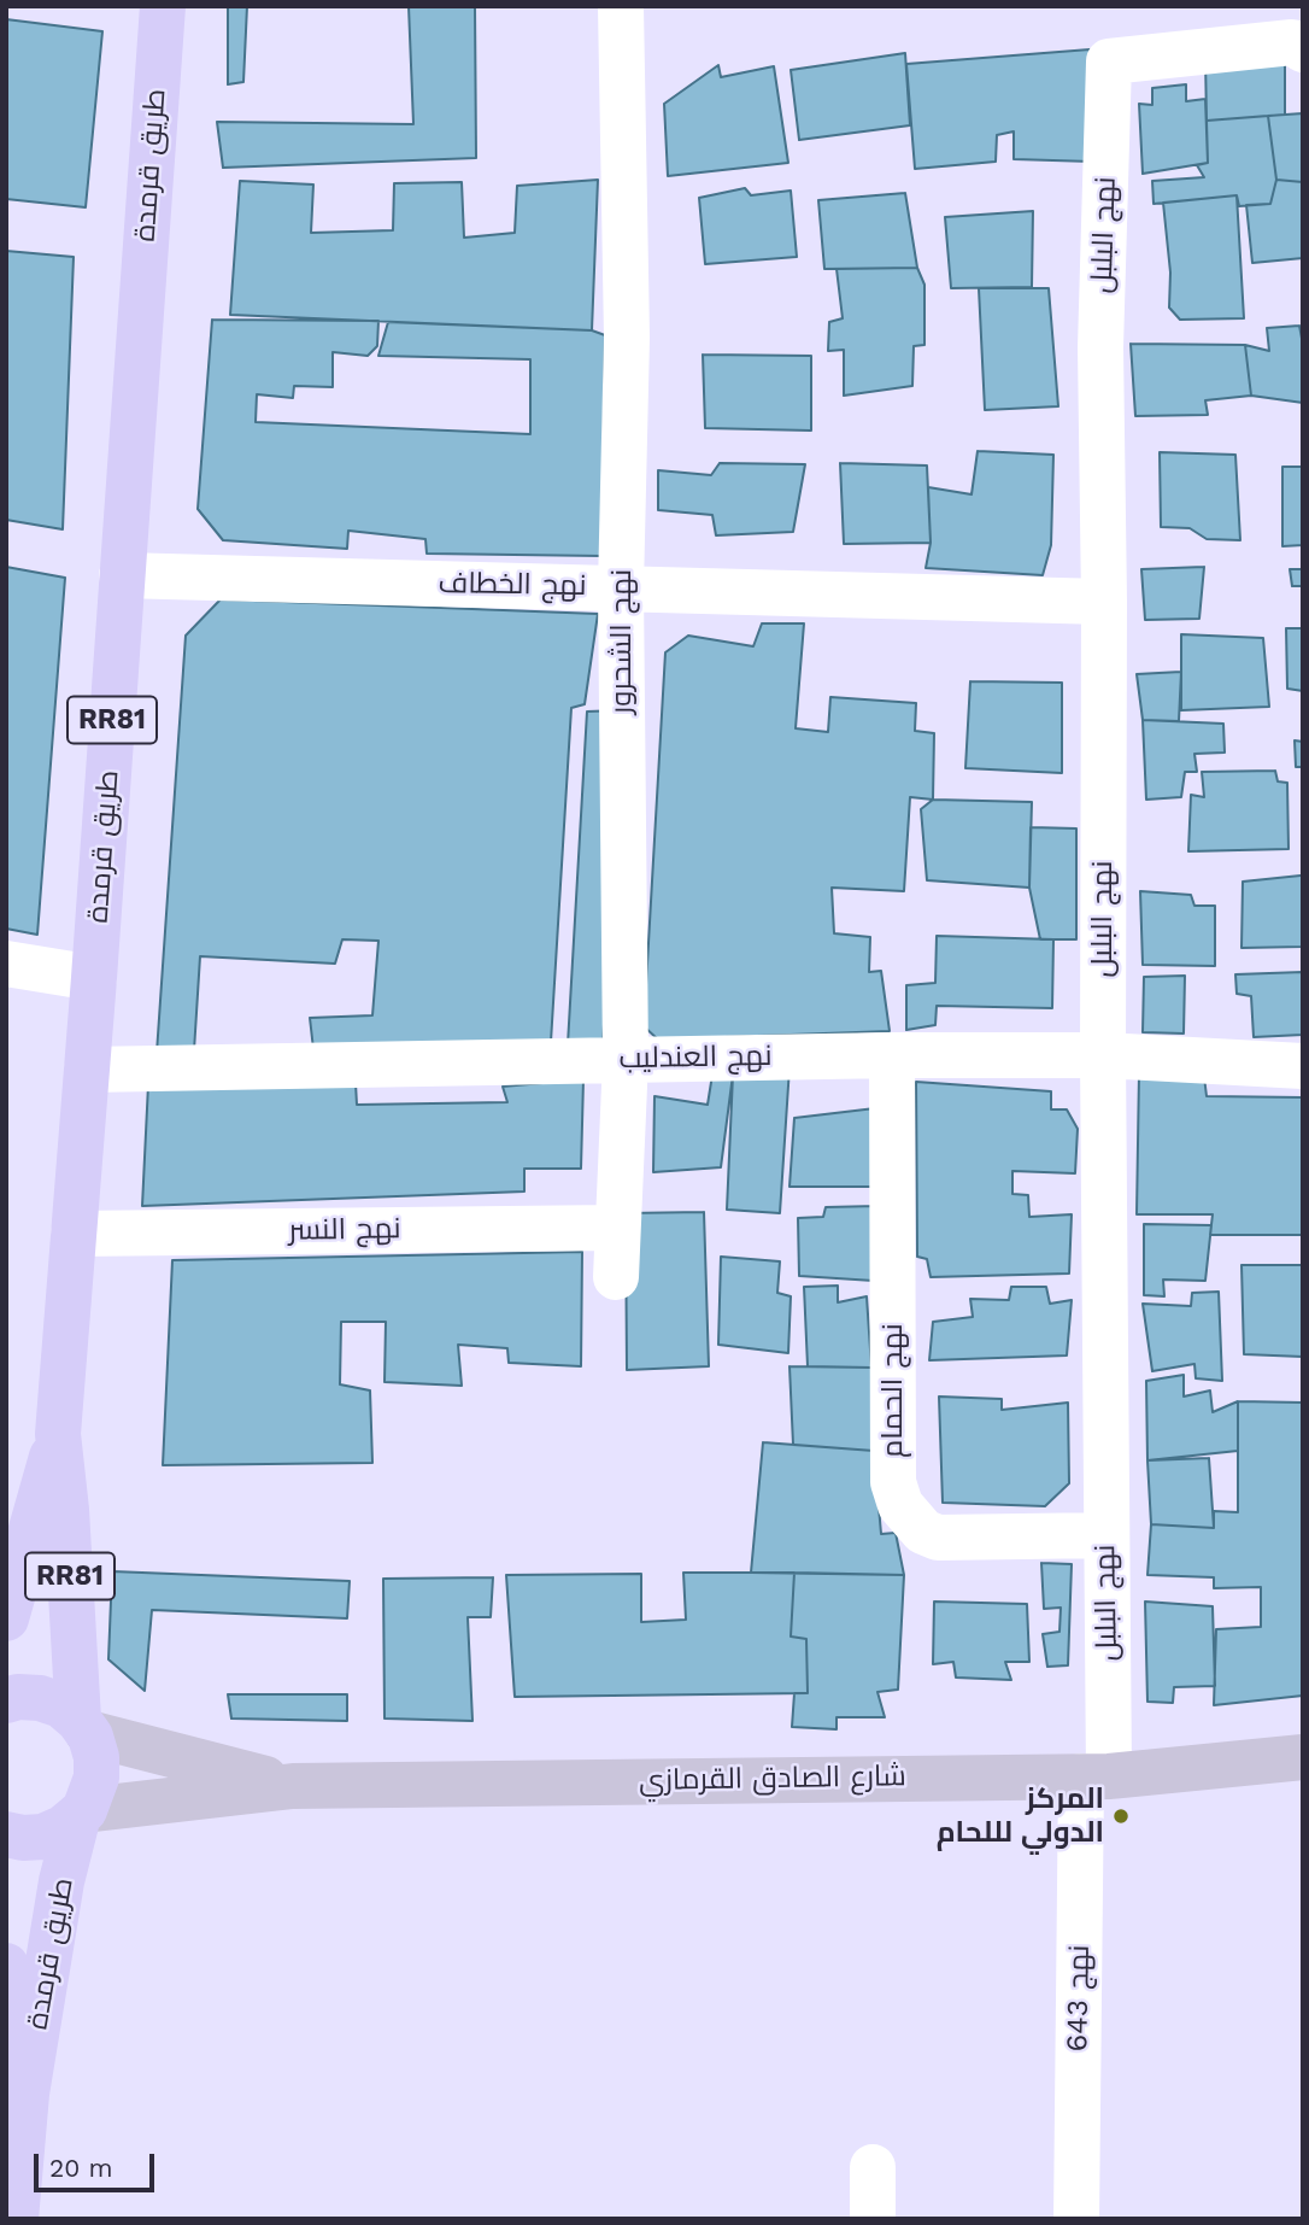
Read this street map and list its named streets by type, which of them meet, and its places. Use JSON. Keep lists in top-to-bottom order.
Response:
{
  "streets": {
    "main road": ["طريق قرمدة", "RR81", "شارع الصادق القرمازي"],
    "street": [
      "نهج البلبل",
      "نهج الخطاف",
      "نهج الشحرور",
      "نهج العندليب",
      "نهج النسر",
      "نهج الحمام",
      "نهج 643"
    ]
  },
  "crossings": [
    ["طريق قرمدة", "نهج الخطاف"],
    ["طريق قرمدة", "RR81"],
    ["طريق قرمدة", "نهج العندليب"],
    ["طريق قرمدة", "نهج النسر"],
    ["طريق قرمدة", "شارع الصادق القرمازي"],
    ["نهج البلبل", "نهج الخطاف"],
    ["نهج البلبل", "نهج العندليب"],
    ["نهج البلبل", "نهج الحمام"],
    ["نهج البلبل", "شارع الصادق القرمازي"],
    ["نهج البلبل", "نهج 643"],
    ["نهج الخطاف", "نهج الشحرور"],
    ["نهج الشحرور", "نهج العندليب"],
    ["نهج الشحرور", "نهج النسر"],
    ["RR81", "شارع الصادق القرمازي"],
    ["نهج العندليب", "نهج الحمام"],
    ["شارع الصادق القرمازي", "نهج 643"]
  ],
  "places": ["المركز الدولي لللحام"],
  "scale_bar": "20 m"
}
